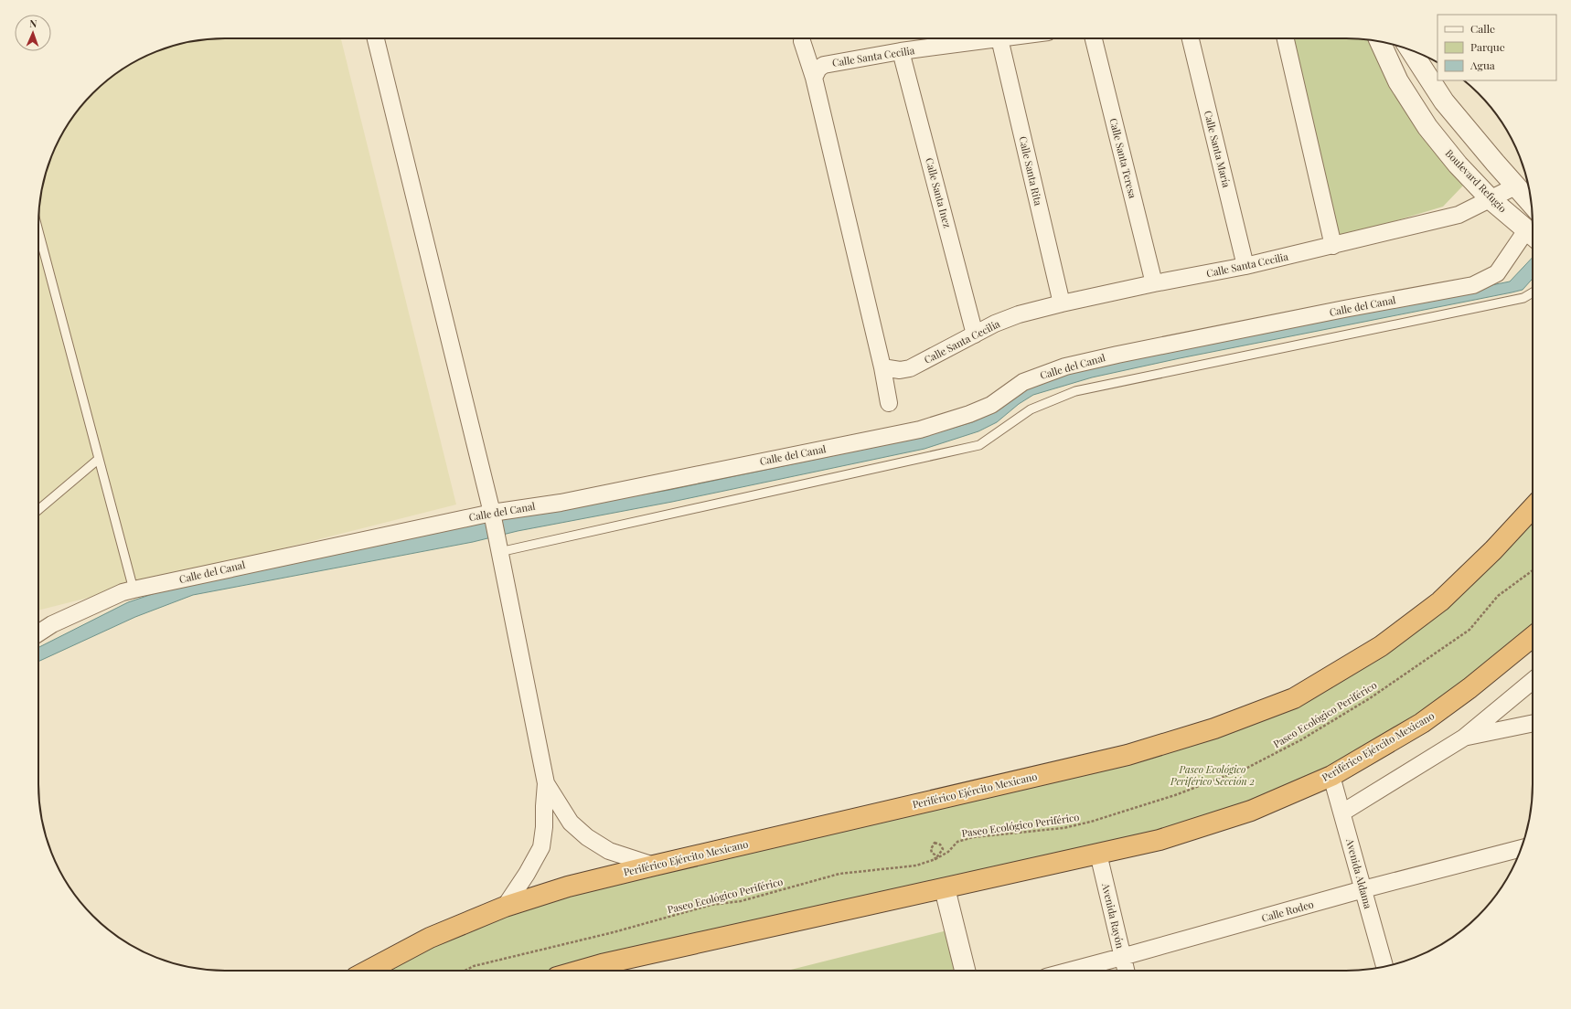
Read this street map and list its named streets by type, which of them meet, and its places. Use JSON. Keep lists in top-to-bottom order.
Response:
{
  "streets": {
    "highway": ["Periférico Ejército Mexicano"],
    "street": [
      "Calle Santa Cecilia",
      "Calle Santa María",
      "Calle Santa Teresa",
      "Calle Santa Rita",
      "Boulevard Refugio",
      "Calle Santa Inez",
      "Calle del Canal",
      "Avenida Aldama",
      "Calle Rodeo",
      "Avenida Rayón"
    ],
    "path": ["Paseo Ecológico Periférico"]
  },
  "crossings": [
    ["Calle Santa Cecilia", "Calle Santa María"],
    ["Calle Santa Cecilia", "Calle Santa Teresa"],
    ["Calle Santa Cecilia", "Calle Santa Rita"],
    ["Calle Santa Cecilia", "Boulevard Refugio"],
    ["Calle Santa Cecilia", "Calle Santa Inez"],
    ["Boulevard Refugio", "Calle del Canal"],
    ["Periférico Ejército Mexicano", "Avenida Aldama"],
    ["Periférico Ejército Mexicano", "Avenida Rayón"],
    ["Avenida Aldama", "Calle Rodeo"],
    ["Calle Rodeo", "Avenida Rayón"]
  ],
  "parks": ["Paseo Ecológico Periférico Sección 2"],
  "legend": ["Calle", "Parque", "Agua"],
  "north": "top"
}
